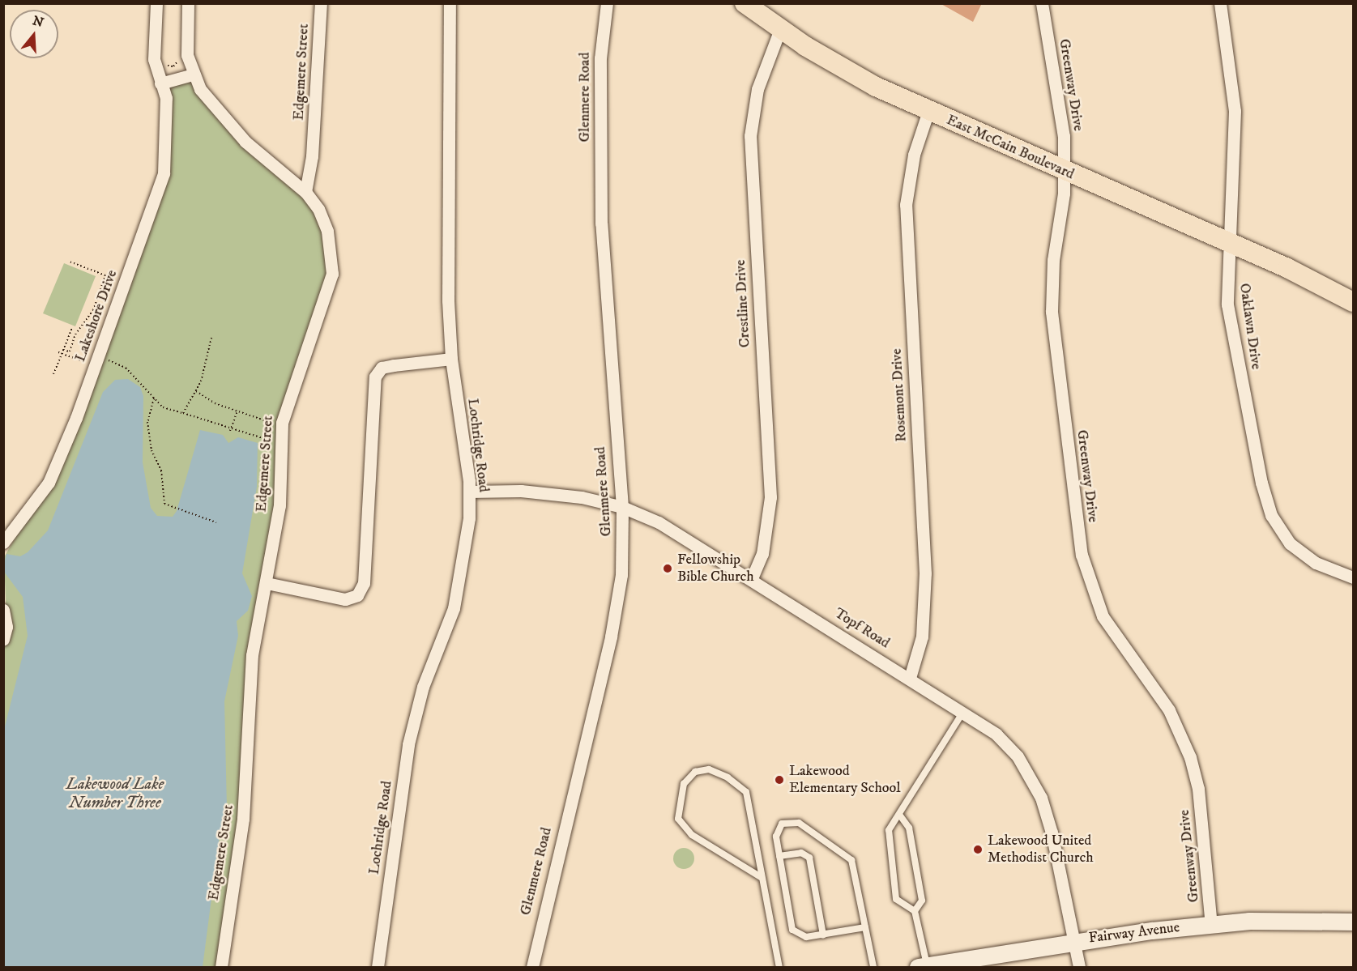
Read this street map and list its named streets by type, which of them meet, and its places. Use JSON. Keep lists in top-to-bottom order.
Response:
{
  "streets": {
    "main road": ["East McCain Boulevard"],
    "street": [
      "Edgemere Street",
      "Greenway Drive",
      "Glenmere Road",
      "Crestline Drive",
      "Lakeshore Drive",
      "Oaklawn Drive",
      "Rosemont Drive",
      "Lochridge Road",
      "Topf Road",
      "Fairway Avenue"
    ]
  },
  "crossings": [
    ["Greenway Drive", "East McCain Boulevard"],
    ["Greenway Drive", "Fairway Avenue"],
    ["Glenmere Road", "Topf Road"],
    ["East McCain Boulevard", "Crestline Drive"],
    ["East McCain Boulevard", "Oaklawn Drive"],
    ["East McCain Boulevard", "Rosemont Drive"],
    ["Crestline Drive", "Topf Road"],
    ["Rosemont Drive", "Topf Road"],
    ["Lochridge Road", "Topf Road"],
    ["Topf Road", "Fairway Avenue"]
  ],
  "water": ["Lakewood Lake Number Three"],
  "places": ["Fellowship Bible Church", "Lakewood Elementary School", "Lakewood United Methodist Church"],
  "north": "top"
}
